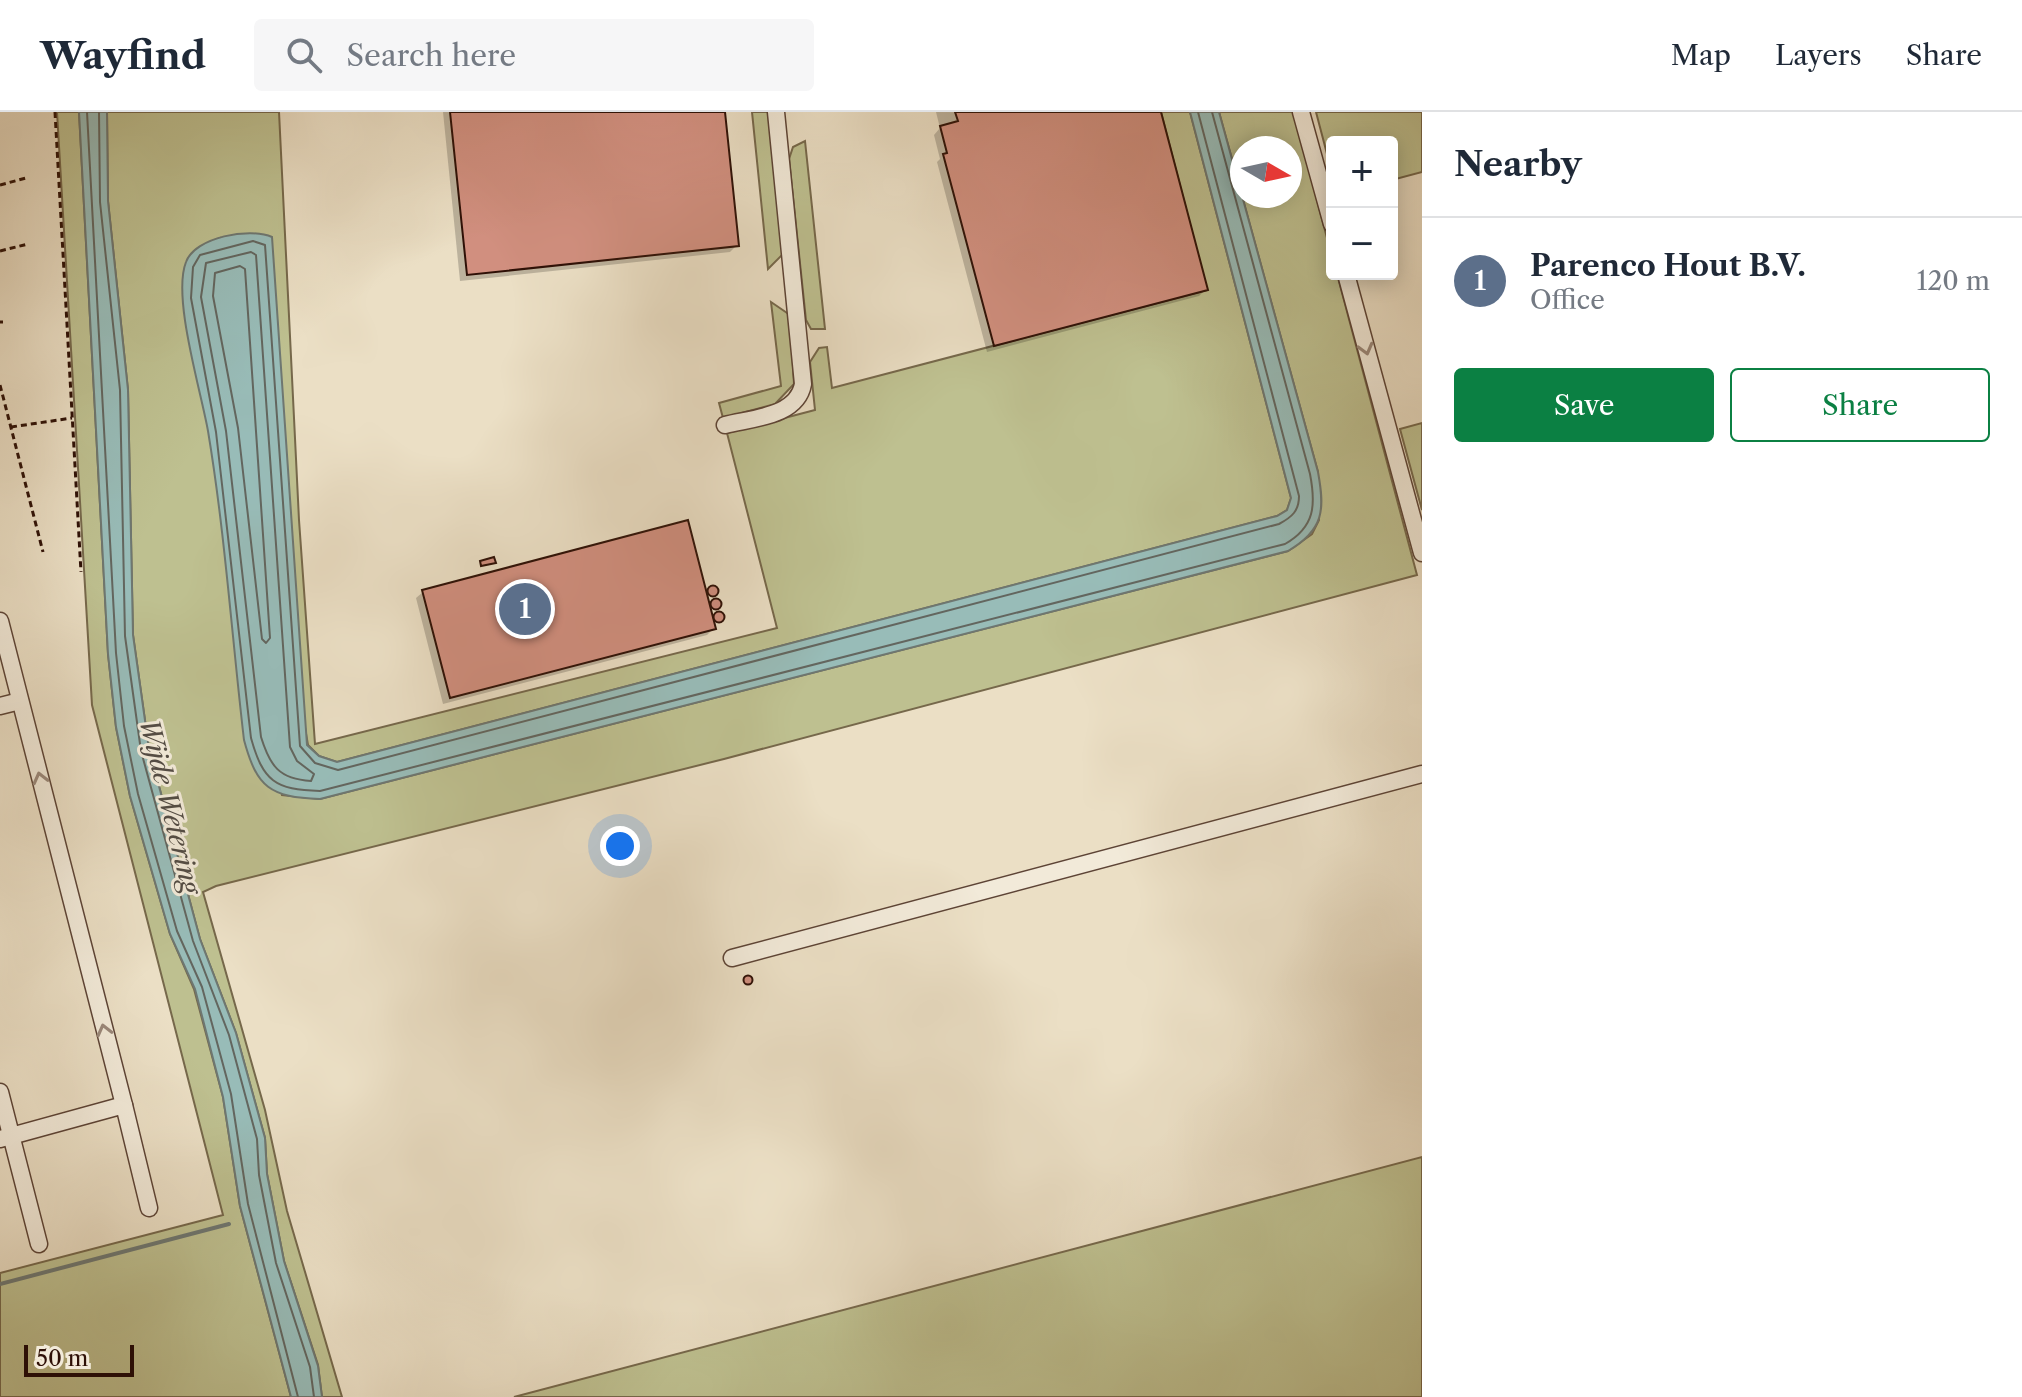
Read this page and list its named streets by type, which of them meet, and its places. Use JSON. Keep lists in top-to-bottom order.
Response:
{
  "water": ["Wijde Wetering"],
  "scale_bar": "50 m",
  "north": "right",
  "page": {
    "header": "Wayfind",
    "search": "Search here",
    "nav": ["Map", "Layers", "Share"],
    "heading": "Nearby",
    "map_buttons": ["+", "−"],
    "list": [
      {
        "mark": "1",
        "name": "Parenco Hout B.V.",
        "note": "Office",
        "value": "120 m"
      }
    ],
    "buttons": ["Save", "Share"],
    "pins": "1",
    "scale": "50 m"
  }
}
